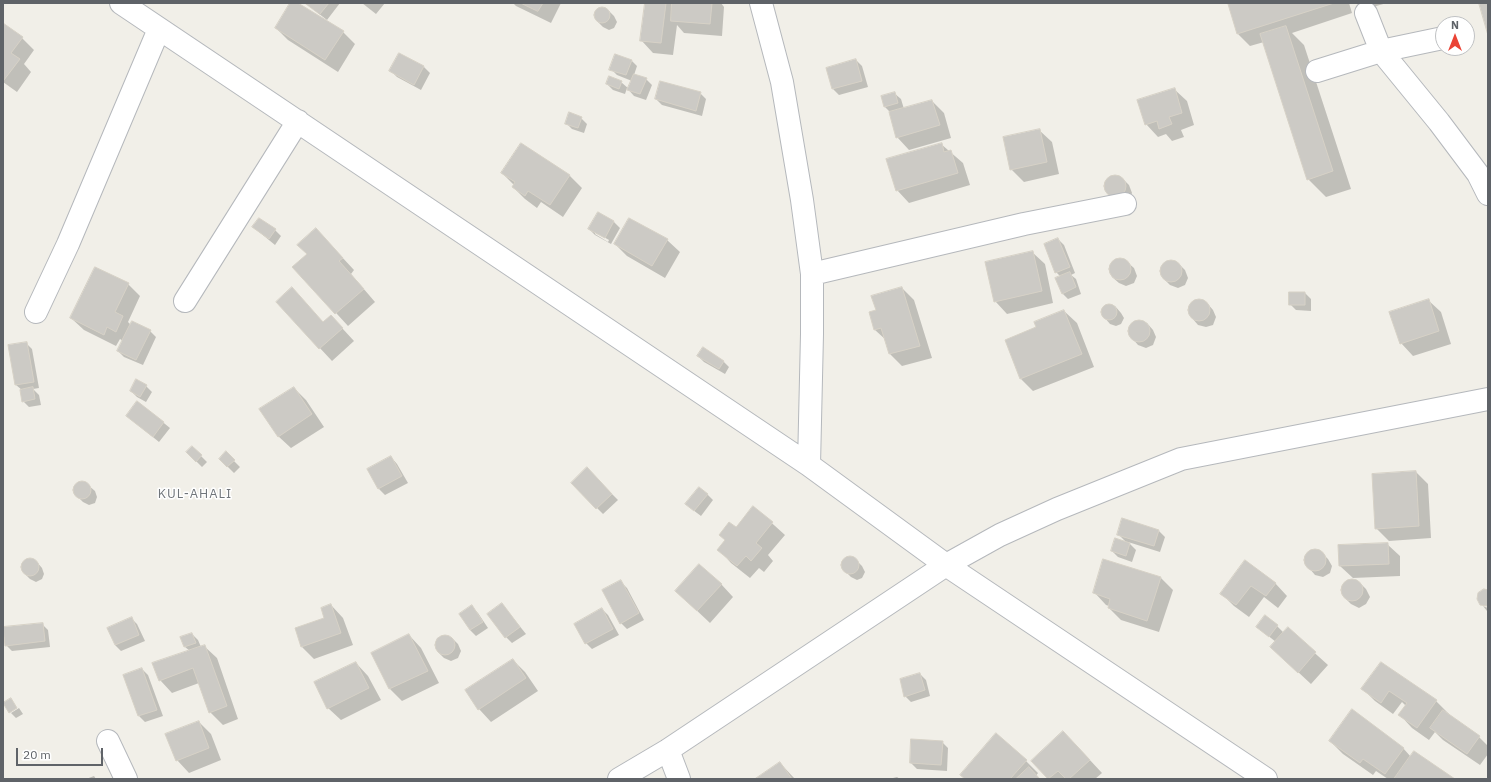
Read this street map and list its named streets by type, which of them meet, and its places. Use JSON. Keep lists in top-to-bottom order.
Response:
{
  "districts": ["KUL-AHALI"],
  "scale_bar": "20 m",
  "north": "top"
}
